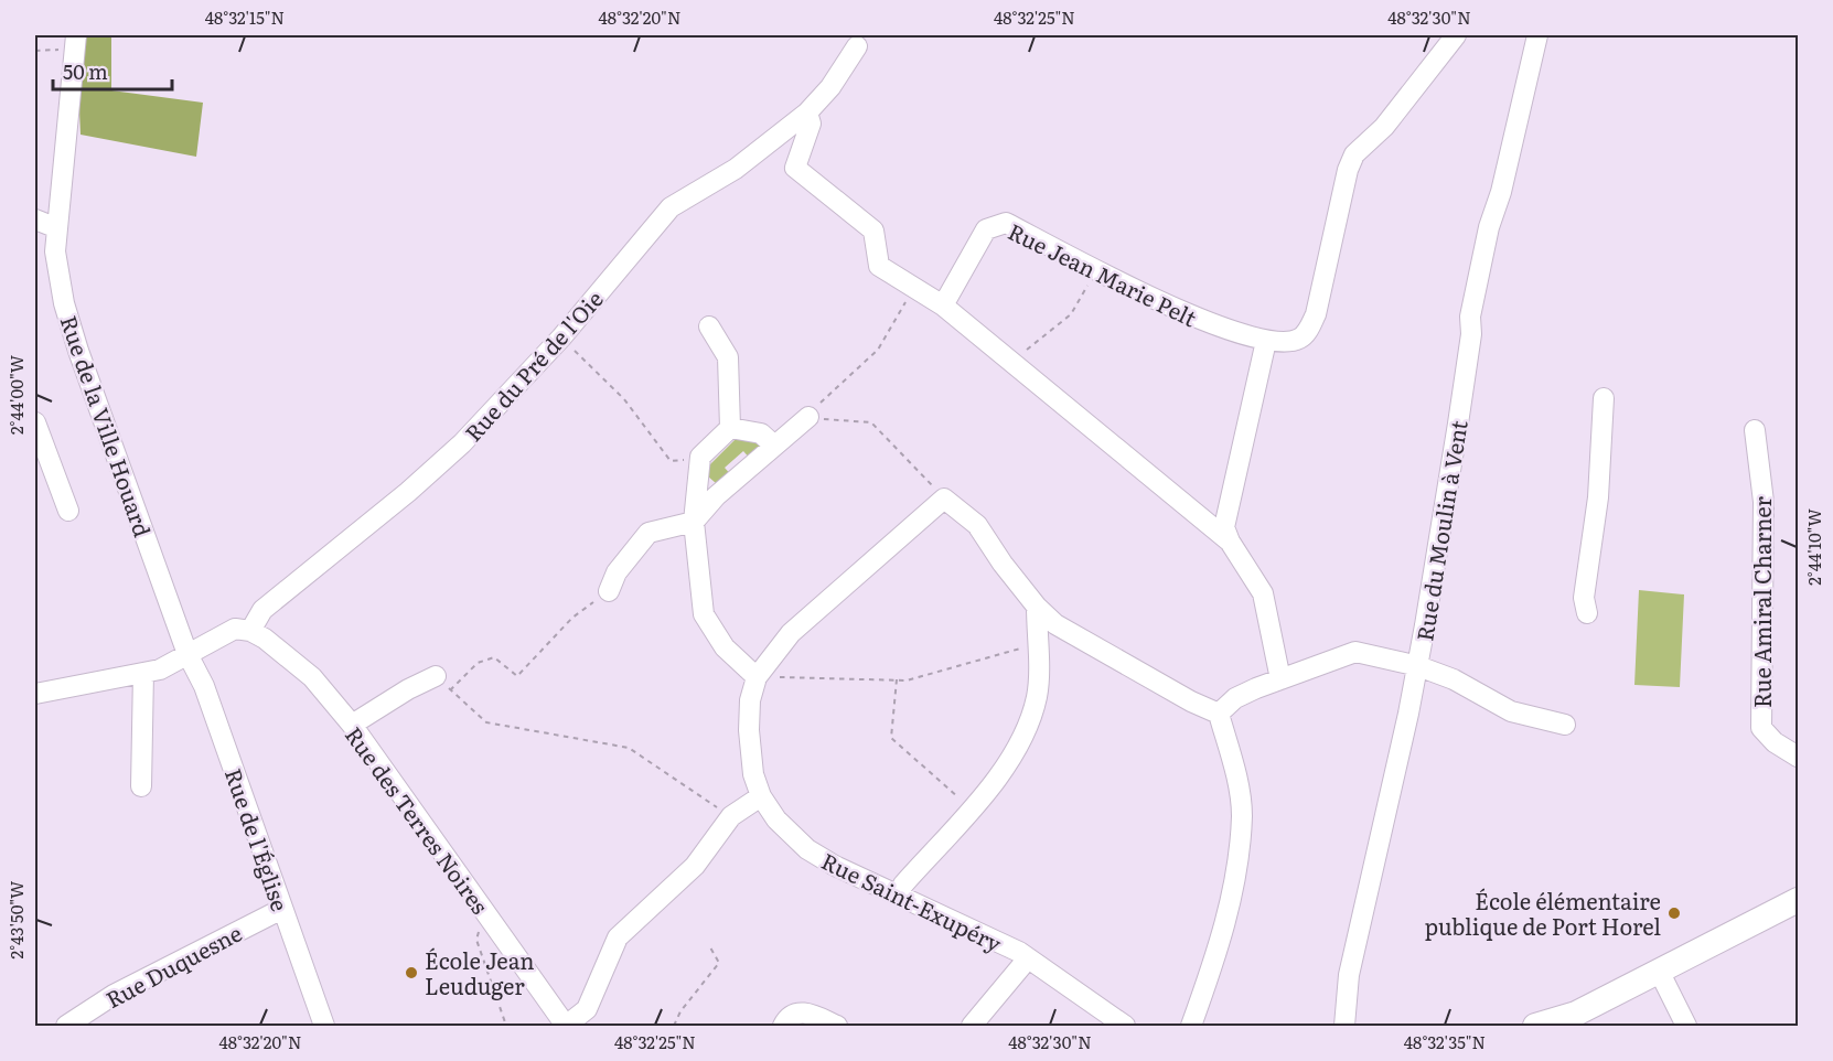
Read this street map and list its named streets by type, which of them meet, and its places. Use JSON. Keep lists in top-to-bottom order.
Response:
{
  "streets": {
    "street": [
      "Rue Jean Marie Pelt",
      "Rue du Pré de l'Oie",
      "Rue de la Ville Houard",
      "Rue du Moulin à Vent",
      "Rue Amiral Charner",
      "Rue des Terres Noires",
      "Rue de l'Église",
      "Rue Saint-Exupéry",
      "Rue Duquesne"
    ]
  },
  "crossings": [
    ["Rue du Pré de l'Oie", "Rue des Terres Noires"],
    ["Rue de la Ville Houard", "Rue de l'Église"],
    ["Rue de l'Église", "Rue Duquesne"]
  ],
  "places": ["École élémentaire publique de Port Horel", "École Jean Leuduger"],
  "scale_bar": "50 m",
  "coordinates": [
    "48°32'15\"N",
    "48°32'20\"N",
    "48°32'25\"N",
    "48°32'30\"N",
    "2°44'00\"W",
    "2°44'10\"W",
    "2°43'50\"W",
    "48°32'35\"N"
  ]
}
